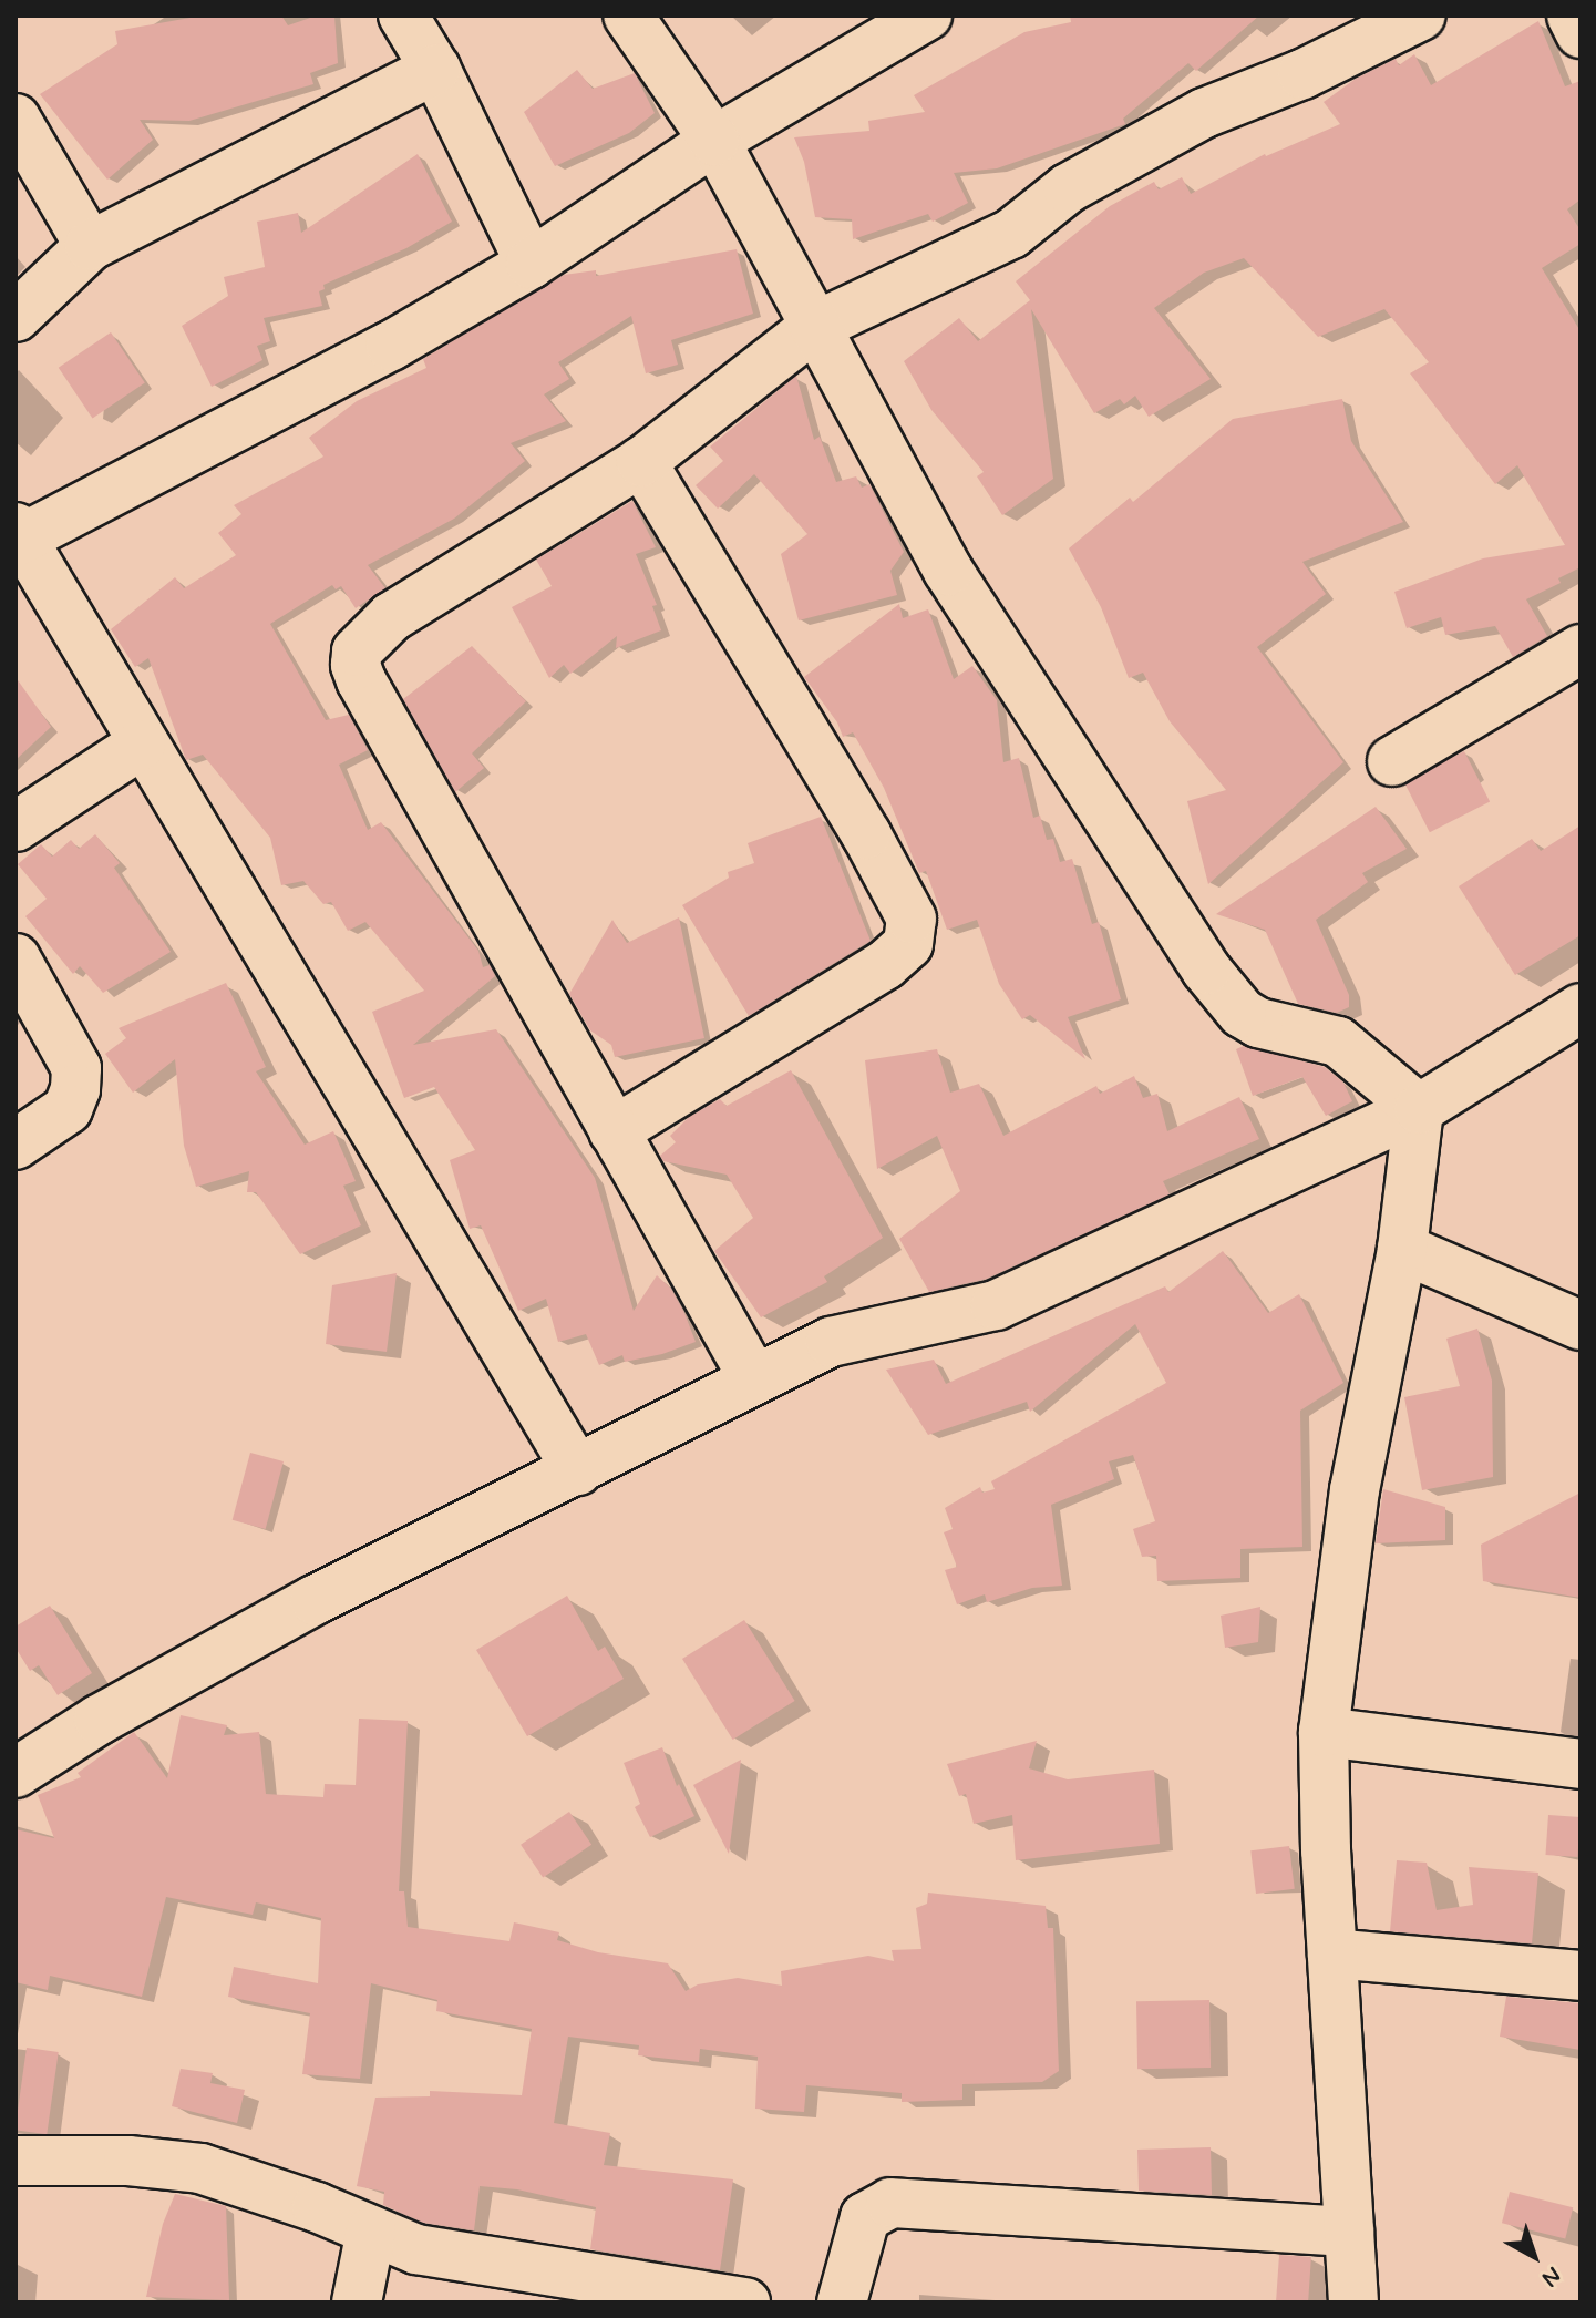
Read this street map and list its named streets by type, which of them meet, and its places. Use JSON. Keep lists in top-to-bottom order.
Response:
{
  "north": "bottom right"
}
